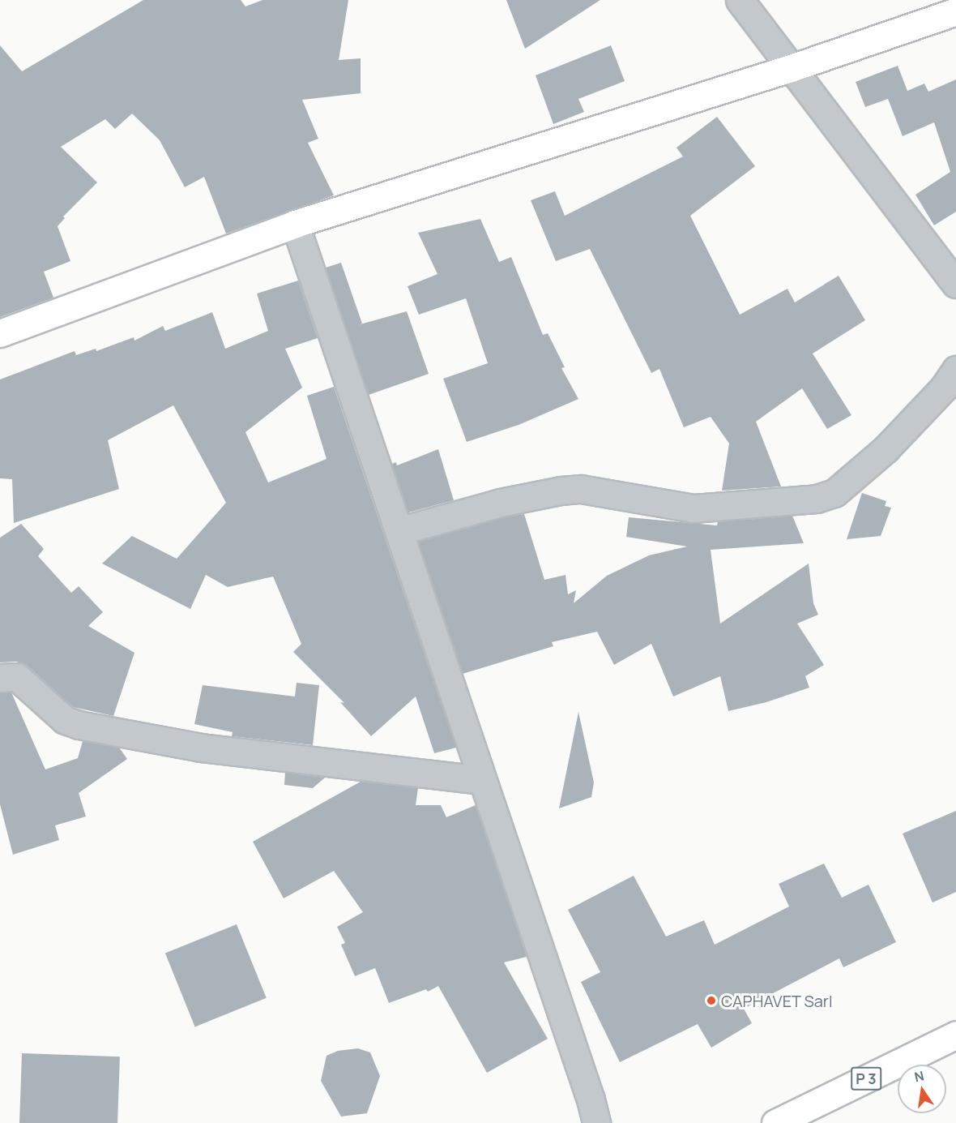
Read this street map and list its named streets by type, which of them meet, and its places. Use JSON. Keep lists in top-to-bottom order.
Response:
{
  "streets": {
    "main road": ["P 3"]
  },
  "places": ["CAPHAVET Sarl"],
  "north": "top"
}
